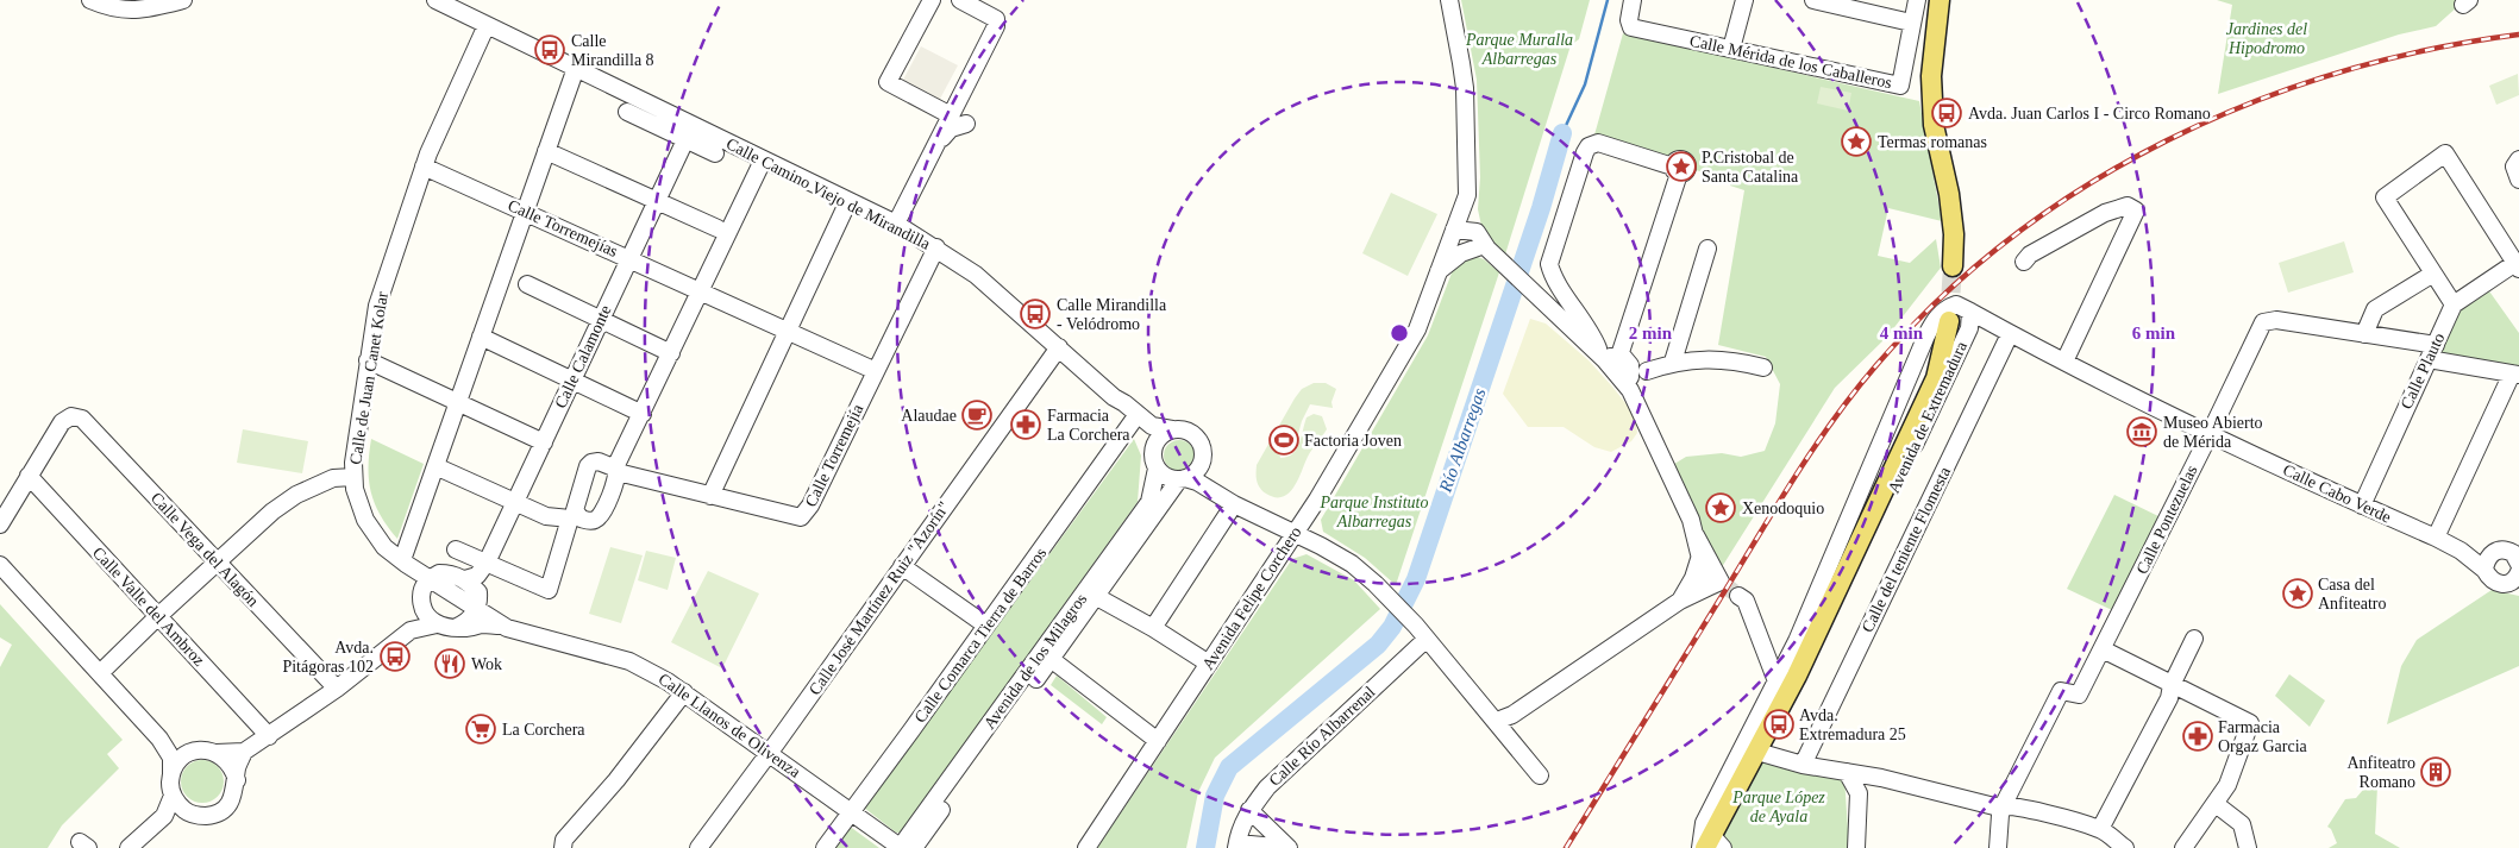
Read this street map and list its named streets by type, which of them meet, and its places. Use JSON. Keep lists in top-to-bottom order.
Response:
{
  "streets": {
    "main road": ["Avenida de Extremadura"],
    "street": [
      "Calle Mérida de los Caballeros",
      "Calle Camino Viejo de Mirandilla",
      "Calle Torremejías",
      "Calle Calamonte",
      "Calle Plauto",
      "Calle de Juan Canet Kolar",
      "Calle Torremejía",
      "Calle Cabo Verde",
      "Calle Pontezuelas",
      "Calle Vega del Alagón",
      "Calle del teniente Flomesta",
      "Calle José Martínez Ruiz \"Azorín\"",
      "Avenida Felipe Corchero",
      "Calle Valle del Ambroz",
      "Calle Comarca Tierra de Barros",
      "Avenida de los Milagros",
      "Calle Llanos de Olivenza",
      "Calle Río Albarrenal"
    ]
  },
  "crossings": [
    ["Calle Camino Viejo de Mirandilla", "Calle Calamonte"],
    ["Calle Camino Viejo de Mirandilla", "Calle de Juan Canet Kolar"],
    ["Calle Camino Viejo de Mirandilla", "Calle Torremejía"],
    ["Calle Camino Viejo de Mirandilla", "Calle José Martínez Ruiz \"Azorín\""],
    ["Calle Camino Viejo de Mirandilla", "Calle Comarca Tierra de Barros"],
    ["Calle Camino Viejo de Mirandilla", "Avenida de los Milagros"],
    ["Calle Torremejías", "Calle Calamonte"],
    ["Calle Torremejías", "Calle de Juan Canet Kolar"],
    ["Calle Plauto", "Calle Cabo Verde"],
    ["Calle Plauto", "Calle Pontezuelas"],
    ["Calle de Juan Canet Kolar", "Calle Llanos de Olivenza"],
    ["Avenida de Extremadura", "Calle Cabo Verde"],
    ["Calle Cabo Verde", "Calle Pontezuelas"],
    ["Calle Cabo Verde", "Calle del teniente Flomesta"],
    ["Calle Vega del Alagón", "Calle Valle del Ambroz"],
    ["Calle José Martínez Ruiz \"Azorín\"", "Calle Llanos de Olivenza"],
    ["Calle Comarca Tierra de Barros", "Calle Llanos de Olivenza"],
    ["Avenida de los Milagros", "Calle Llanos de Olivenza"]
  ],
  "water": ["Río Albarregas"],
  "parks": [
    "Jardines del Hipodromo",
    "Parque Muralla Albarregas",
    "Parque Instituto Albarregas",
    "Parque López de Ayala"
  ],
  "places": {
    "bus stop": [
      "Calle Mirandilla 8",
      "Avda. Juan Carlos I - Circo Romano",
      "Calle Mirandilla - Velódromo",
      "Avda. Pitágoras 102",
      "Avda. Extremadura 25"
    ],
    "place": [
      "Termas romanas",
      "P.Cristobal de Santa Catalina",
      "Xenodoquio",
      "Casa del Anfiteatro"
    ],
    "cafe": ["Alaudae"],
    "pharmacy": ["Farmacia La Corchera", "Farmacia Orgaz Garcia"],
    "museum": ["Museo Abierto de Mérida"],
    "sports": ["Factoria Joven"],
    "restaurant": ["Wok"],
    "supermarket": ["La Corchera"],
    "building": ["Anfiteatro Romano"]
  },
  "rings": ["2 min", "4 min", "6 min"]
}
